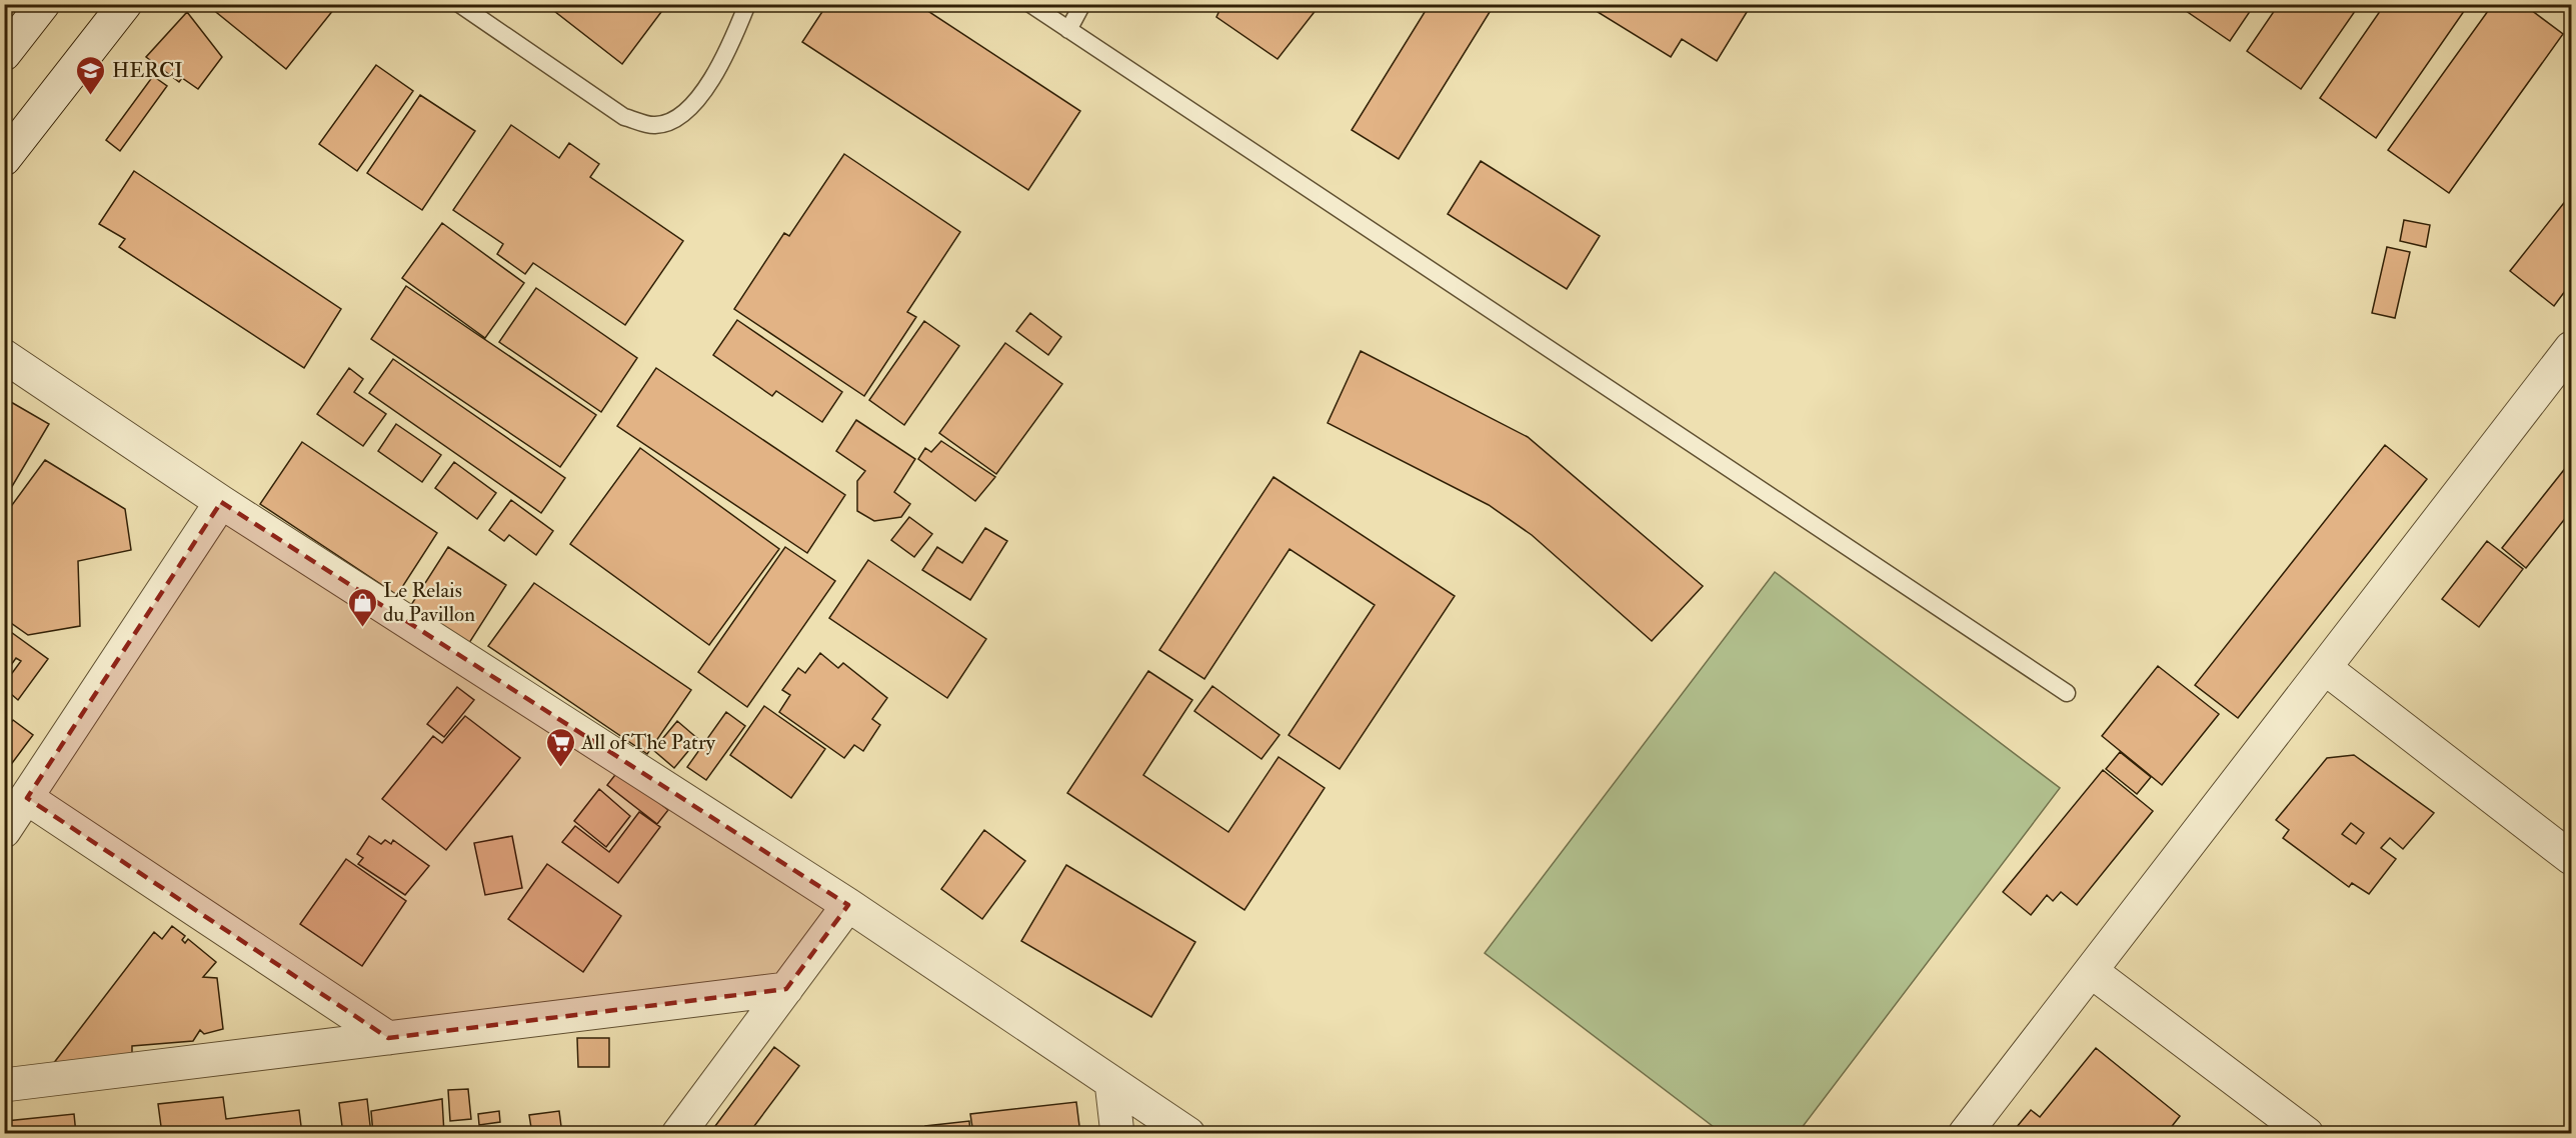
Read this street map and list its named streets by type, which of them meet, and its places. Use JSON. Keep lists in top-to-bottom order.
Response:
{
  "places": {
    "school or university": ["HERCI"],
    "shop": ["Le Relais du Pavillon"],
    "supermarket": ["All of The Patry"]
  }
}
